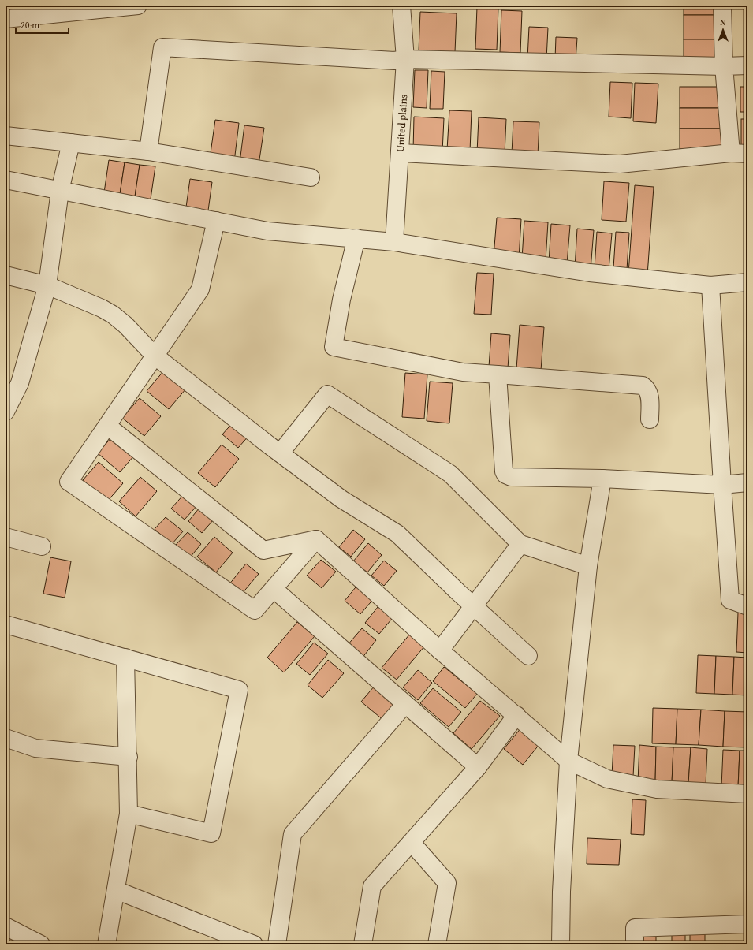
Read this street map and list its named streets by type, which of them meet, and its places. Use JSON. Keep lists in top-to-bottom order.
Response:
{
  "streets": {
    "street": ["United plains"]
  },
  "scale_bar": "20 m",
  "north": "top"
}
